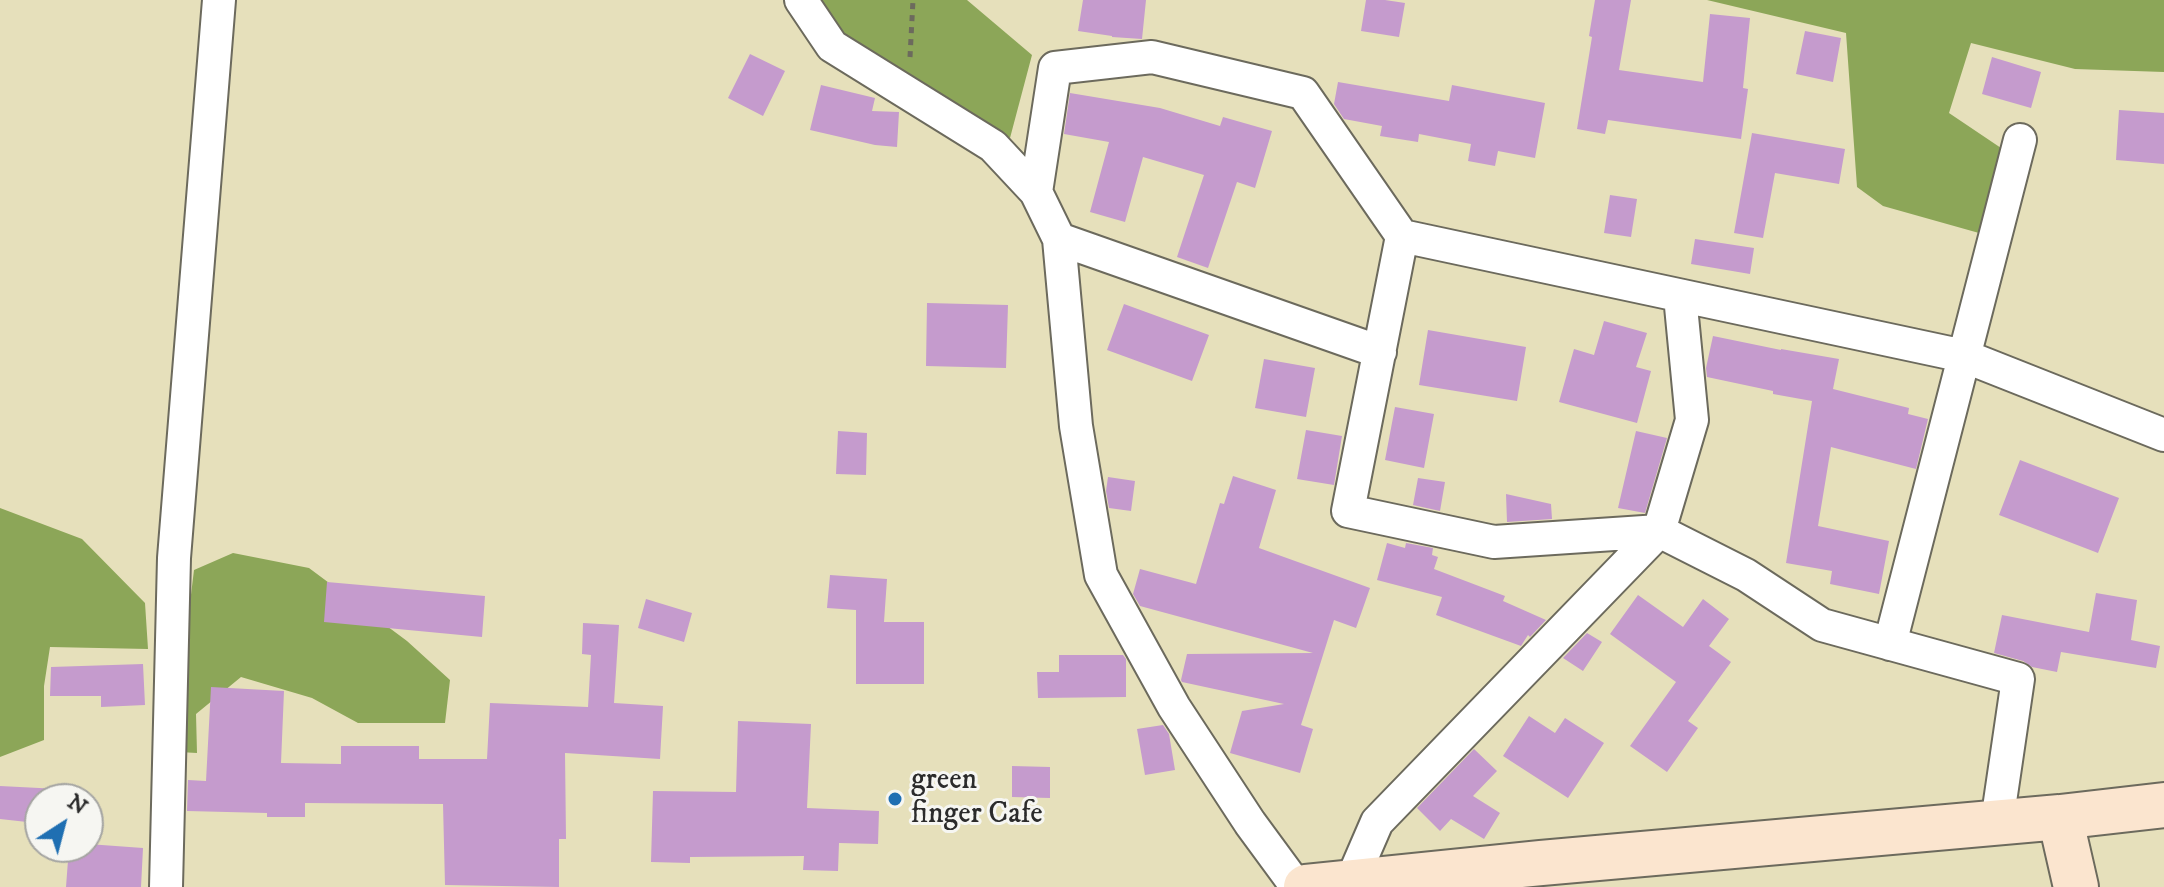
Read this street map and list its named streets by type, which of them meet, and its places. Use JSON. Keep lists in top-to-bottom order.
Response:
{
  "places": ["green finger Cafe"],
  "north": "top right"
}
